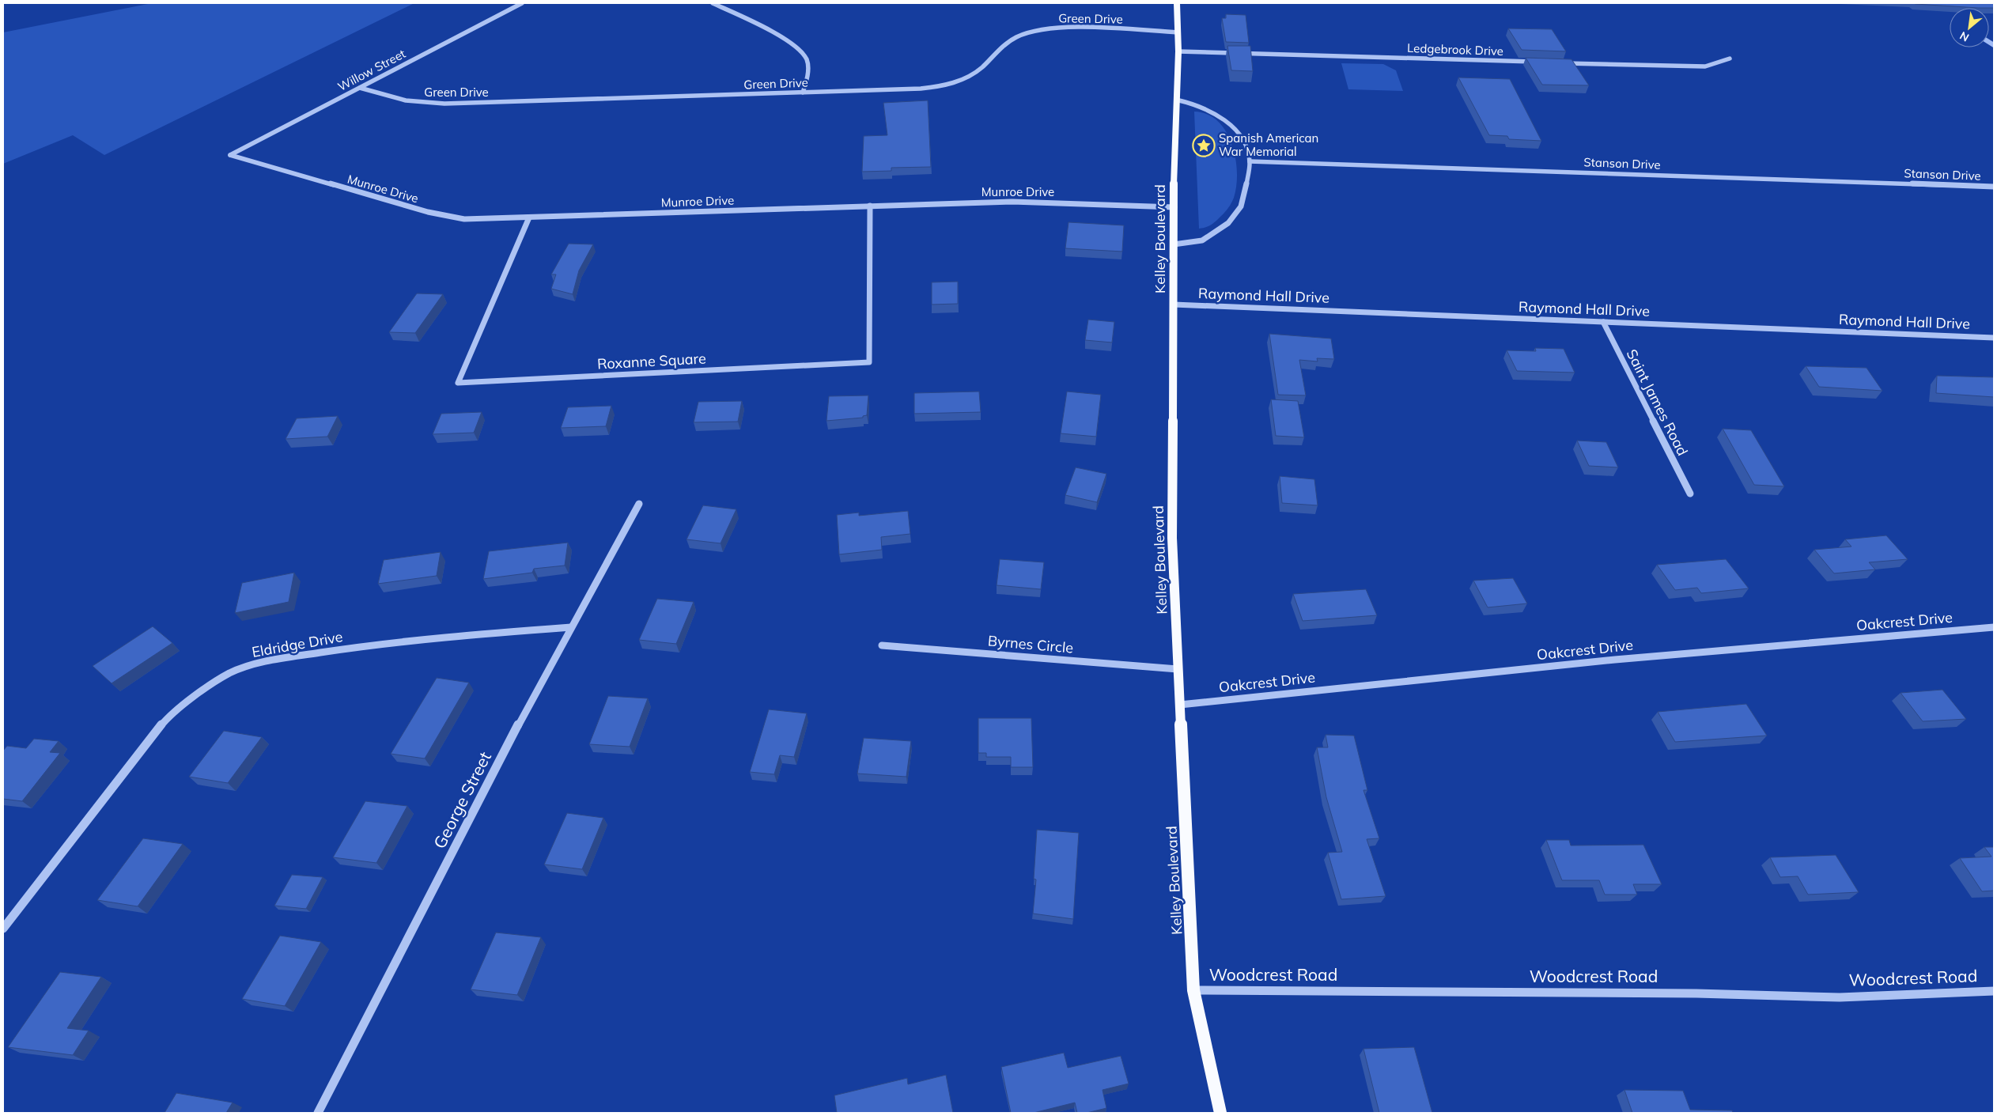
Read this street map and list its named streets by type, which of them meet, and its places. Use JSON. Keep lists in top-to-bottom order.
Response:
{
  "streets": {
    "main road": ["Kelley Boulevard"],
    "street": [
      "Green Drive",
      "Ledgebrook Drive",
      "Willow Street",
      "Stanson Drive",
      "Munroe Drive",
      "Raymond Hall Drive",
      "Roxanne Square",
      "Saint James Road",
      "Oakcrest Drive",
      "Eldridge Drive",
      "Byrnes Circle",
      "George Street",
      "Woodcrest Road"
    ]
  },
  "crossings": [
    ["Green Drive", "Willow Street"],
    ["Green Drive", "Kelley Boulevard"],
    ["Ledgebrook Drive", "Kelley Boulevard"],
    ["Willow Street", "Munroe Drive"],
    ["Munroe Drive", "Kelley Boulevard"],
    ["Munroe Drive", "Roxanne Square"],
    ["Kelley Boulevard", "Raymond Hall Drive"],
    ["Kelley Boulevard", "Oakcrest Drive"],
    ["Kelley Boulevard", "Byrnes Circle"],
    ["Kelley Boulevard", "Woodcrest Road"],
    ["Raymond Hall Drive", "Saint James Road"],
    ["Eldridge Drive", "George Street"]
  ],
  "places": {
    "place": ["Spanish American War Memorial"]
  },
  "north": "bottom left"
}
